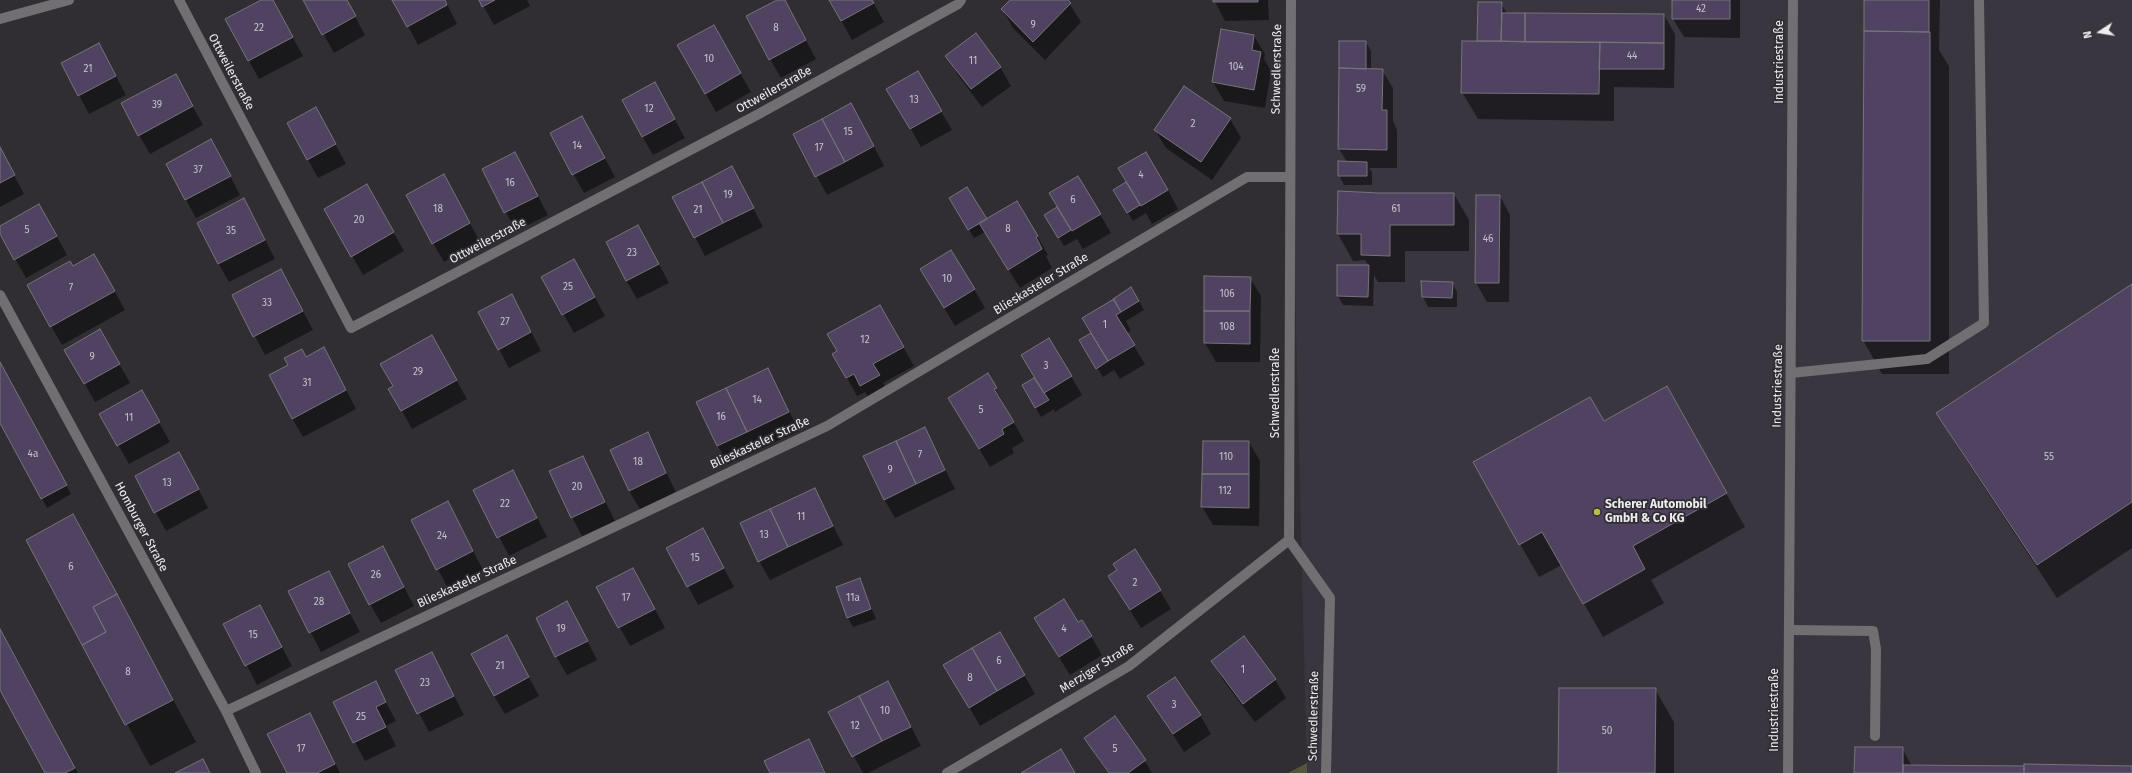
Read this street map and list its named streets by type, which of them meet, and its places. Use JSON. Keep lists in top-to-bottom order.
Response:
{
  "streets": {
    "street": [
      "Industriestraße",
      "Schwedlerstraße",
      "Ottweilerstraße",
      "Blieskasteler Straße",
      "Homburger Straße",
      "Merziger Straße"
    ]
  },
  "crossings": [
    ["Schwedlerstraße", "Blieskasteler Straße"],
    ["Schwedlerstraße", "Merziger Straße"],
    ["Blieskasteler Straße", "Homburger Straße"]
  ],
  "places": ["Scherer Automobil GmbH & Co KG"],
  "house_numbers": [
    "42",
    "9",
    "22",
    "8",
    "44",
    "10",
    "11",
    "104",
    "21",
    "59",
    "13",
    "39",
    "12",
    "2",
    "15",
    "14",
    "17",
    "37",
    "4",
    "16",
    "19",
    "6",
    "18",
    "61",
    "21",
    "20",
    "8",
    "5",
    "35",
    "46",
    "23",
    "10",
    "25",
    "7",
    "106",
    "33",
    "27",
    "1",
    "108",
    "12",
    "9",
    "3",
    "29",
    "31",
    "14",
    "5",
    "16",
    "11",
    "4a",
    "7",
    "110",
    "55",
    "18",
    "9",
    "13",
    "20",
    "112",
    "22",
    "11",
    "13",
    "24",
    "15",
    "6",
    "26",
    "2",
    "17",
    "11a",
    "28",
    "19",
    "4",
    "15",
    "6",
    "21",
    "1",
    "8",
    "8",
    "23",
    "3",
    "10",
    "25",
    "12",
    "50",
    "17",
    "5"
  ],
  "north": "left"
}
